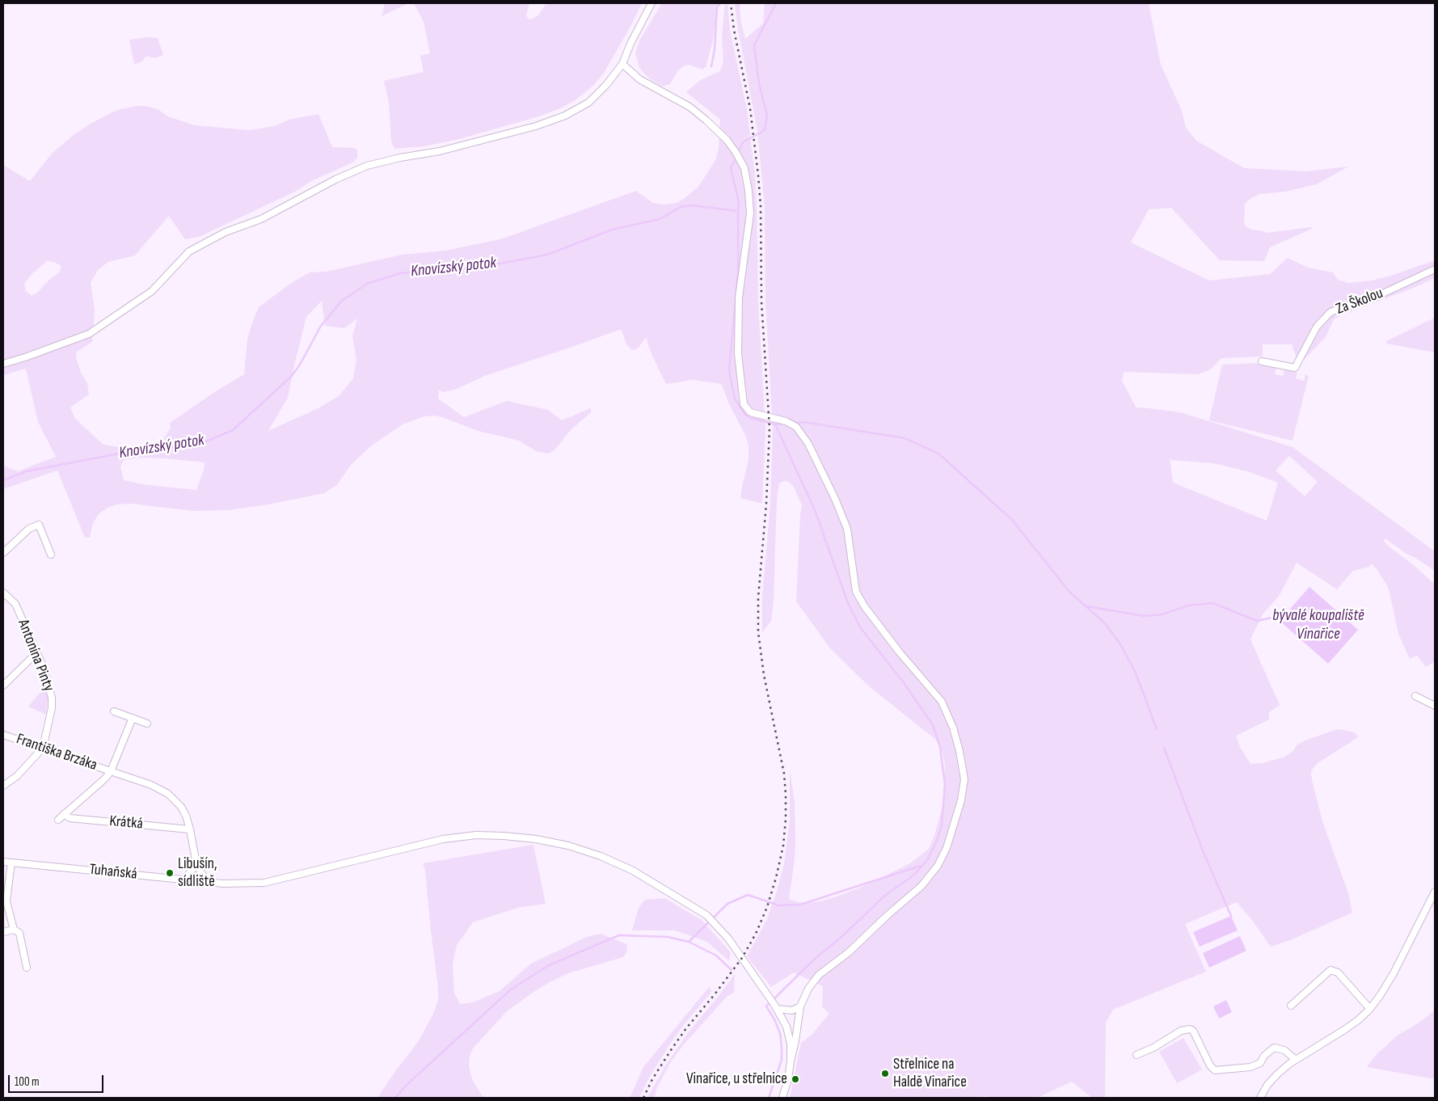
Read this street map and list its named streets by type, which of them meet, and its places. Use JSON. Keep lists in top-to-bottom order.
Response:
{
  "streets": {
    "street": [
      "Za Školou",
      "Antonína Pinty",
      "Františka Brzáka",
      "Krátká",
      "Tuhaňská"
    ]
  },
  "crossings": [
    ["Antonína Pinty", "Františka Brzáka"],
    ["Františka Brzáka", "Krátká"],
    ["Františka Brzáka", "Tuhaňská"]
  ],
  "water": ["Knovízský potok", "bývalé koupaliště Vinařice"],
  "places": ["Libušín, sídliště", "Střelnice na Haldě Vinařice", "Vinařice, u střelnice"],
  "scale_bar": "100 m"
}
